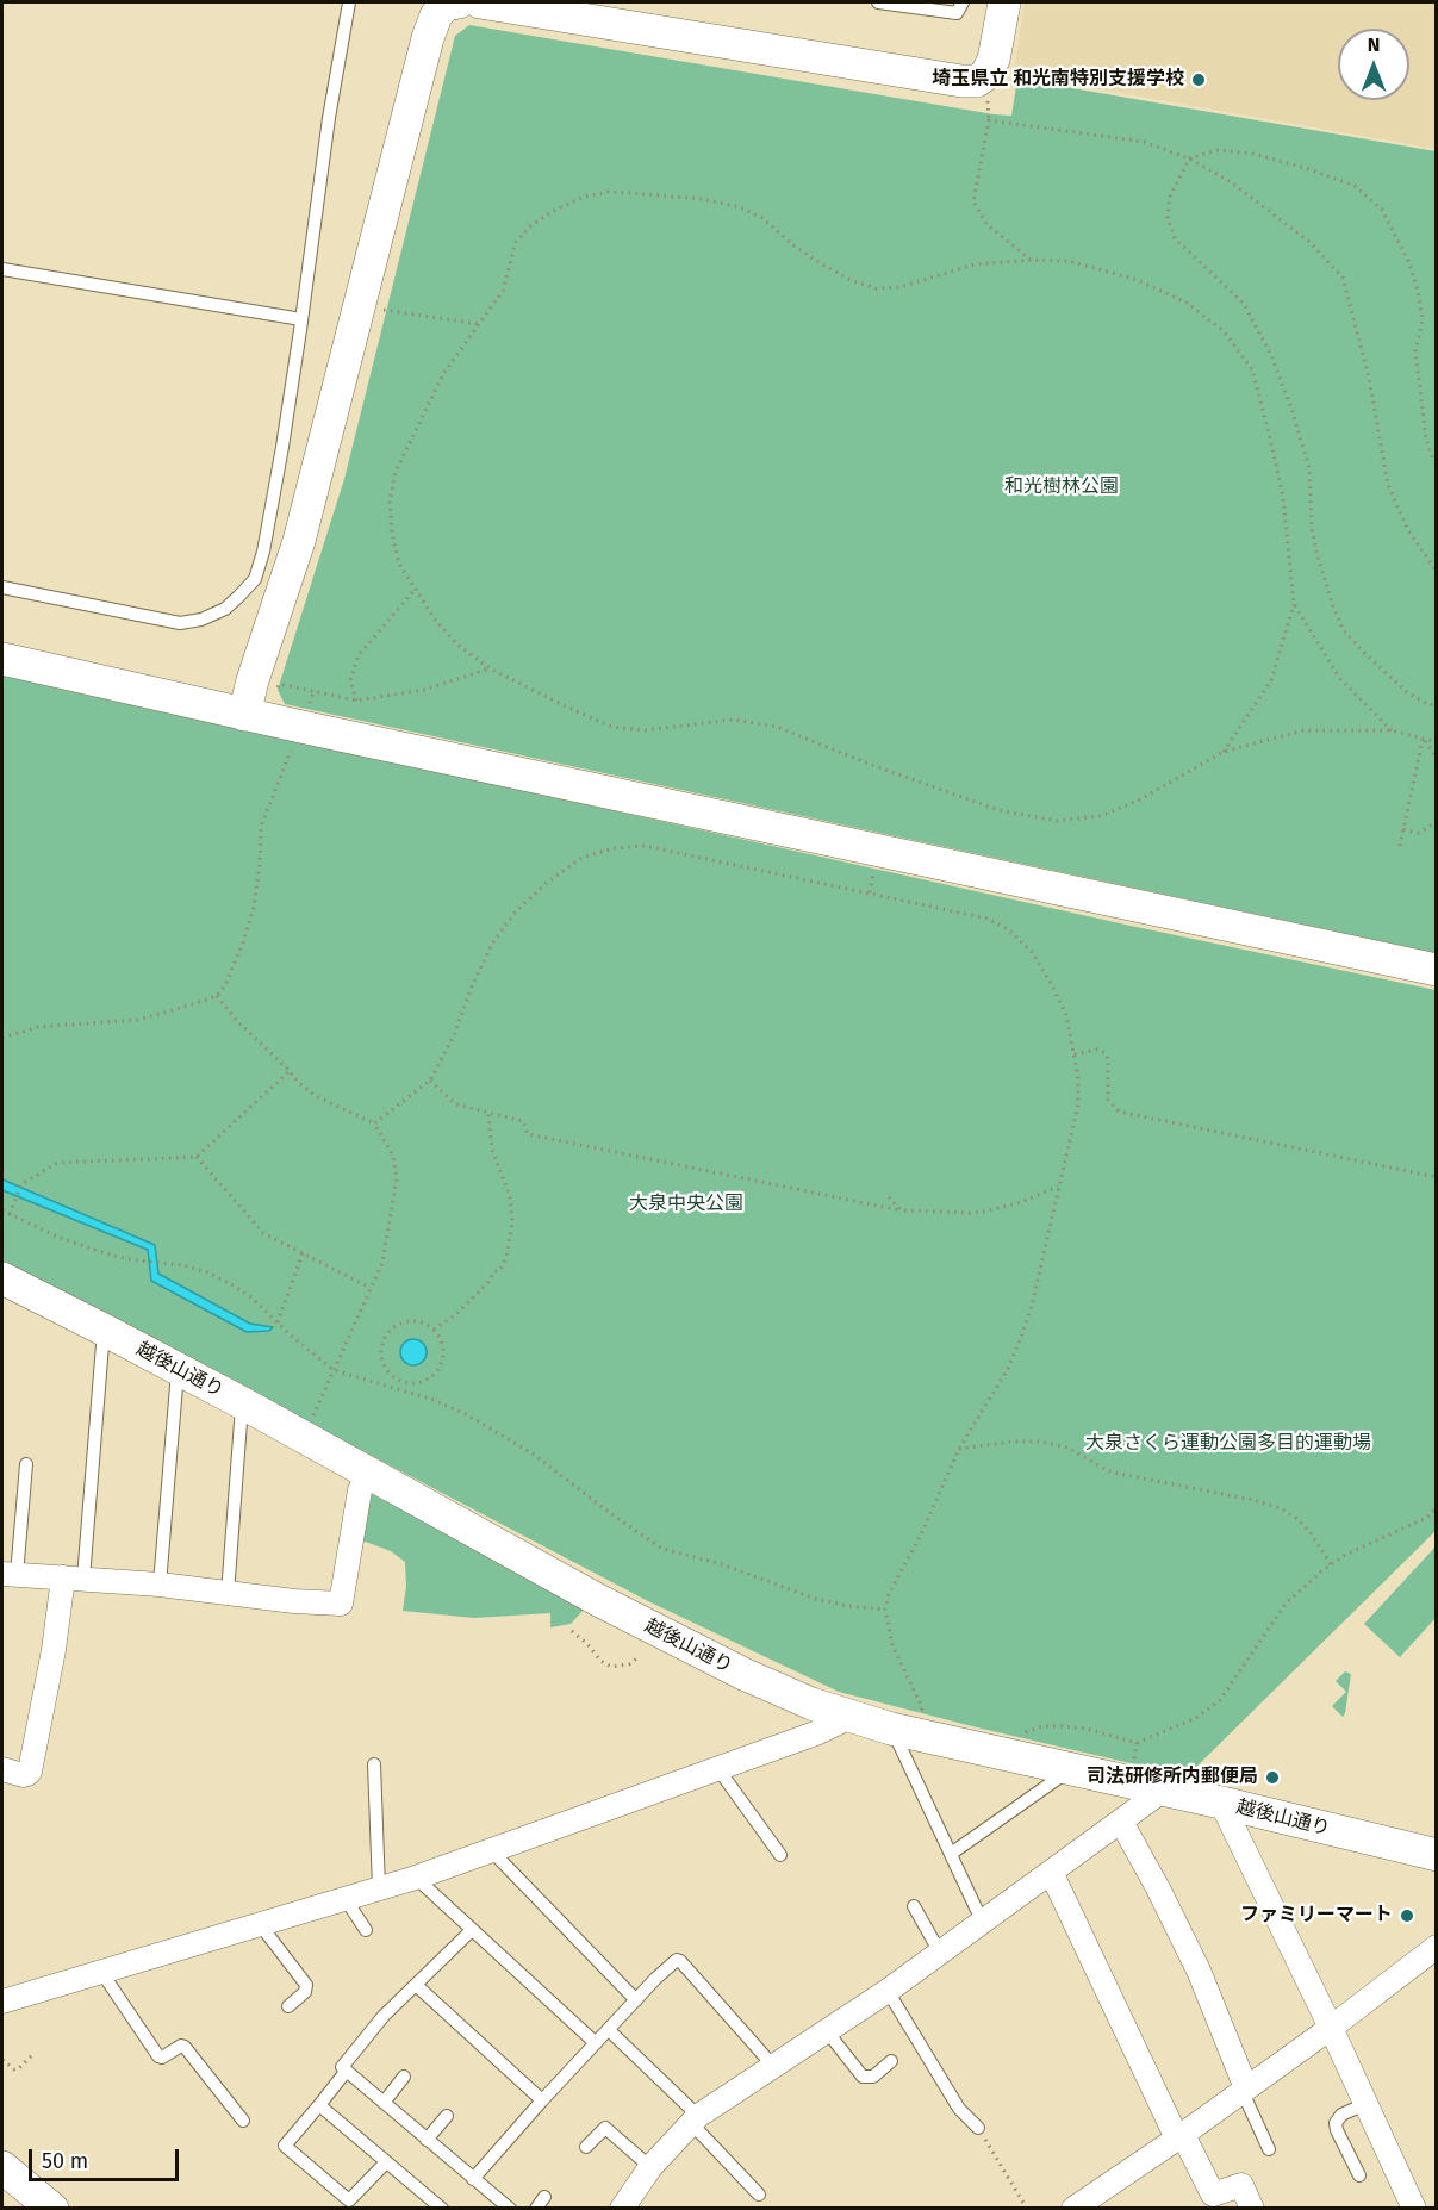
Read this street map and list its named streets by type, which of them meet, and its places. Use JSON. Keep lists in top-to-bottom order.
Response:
{
  "streets": {
    "street": ["越後山通り"]
  },
  "parks": ["和光樹林公園", "大泉中央公園", "大泉さくら運動公園多目的運動場"],
  "places": ["埼玉県立 和光南特別支援学校", "司法研修所内郵便局", "ファミリーマート"],
  "scale_bar": "50 m",
  "north": "top"
}
